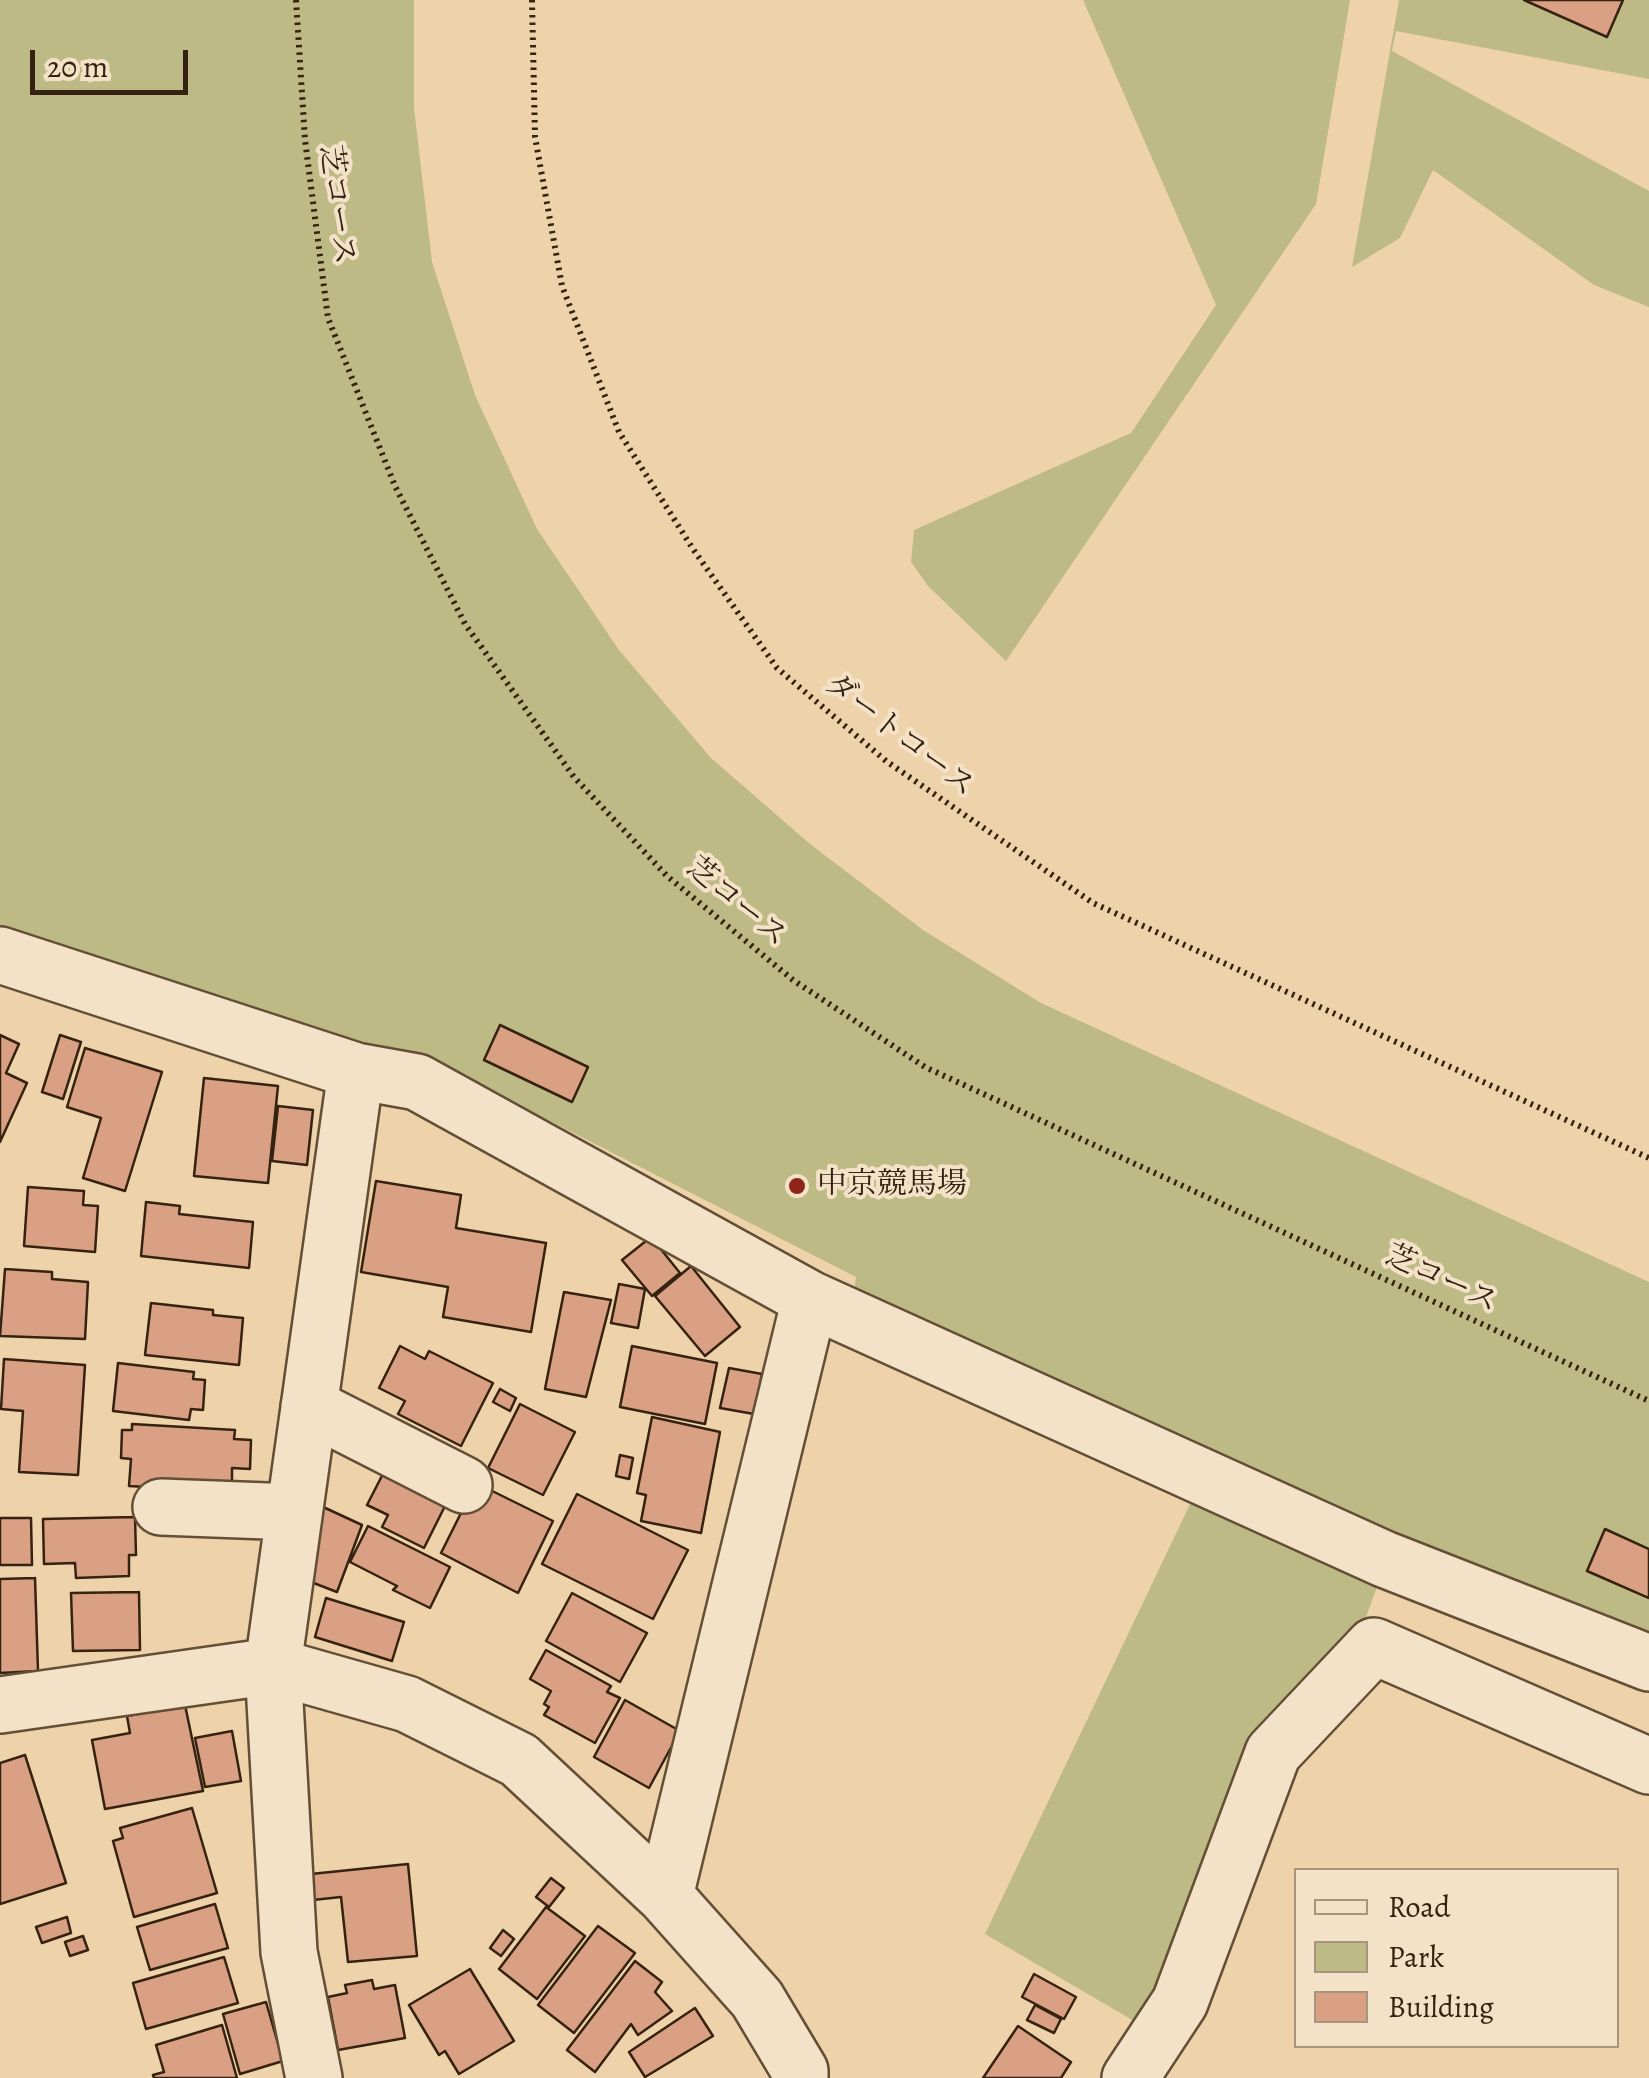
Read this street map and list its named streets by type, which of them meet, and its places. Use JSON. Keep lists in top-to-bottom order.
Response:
{
  "streets": {
    "path": ["芝コース", "ダートコース"]
  },
  "places": ["中京競馬場"],
  "legend": ["Road", "Park", "Building"],
  "scale_bar": "20 m"
}
